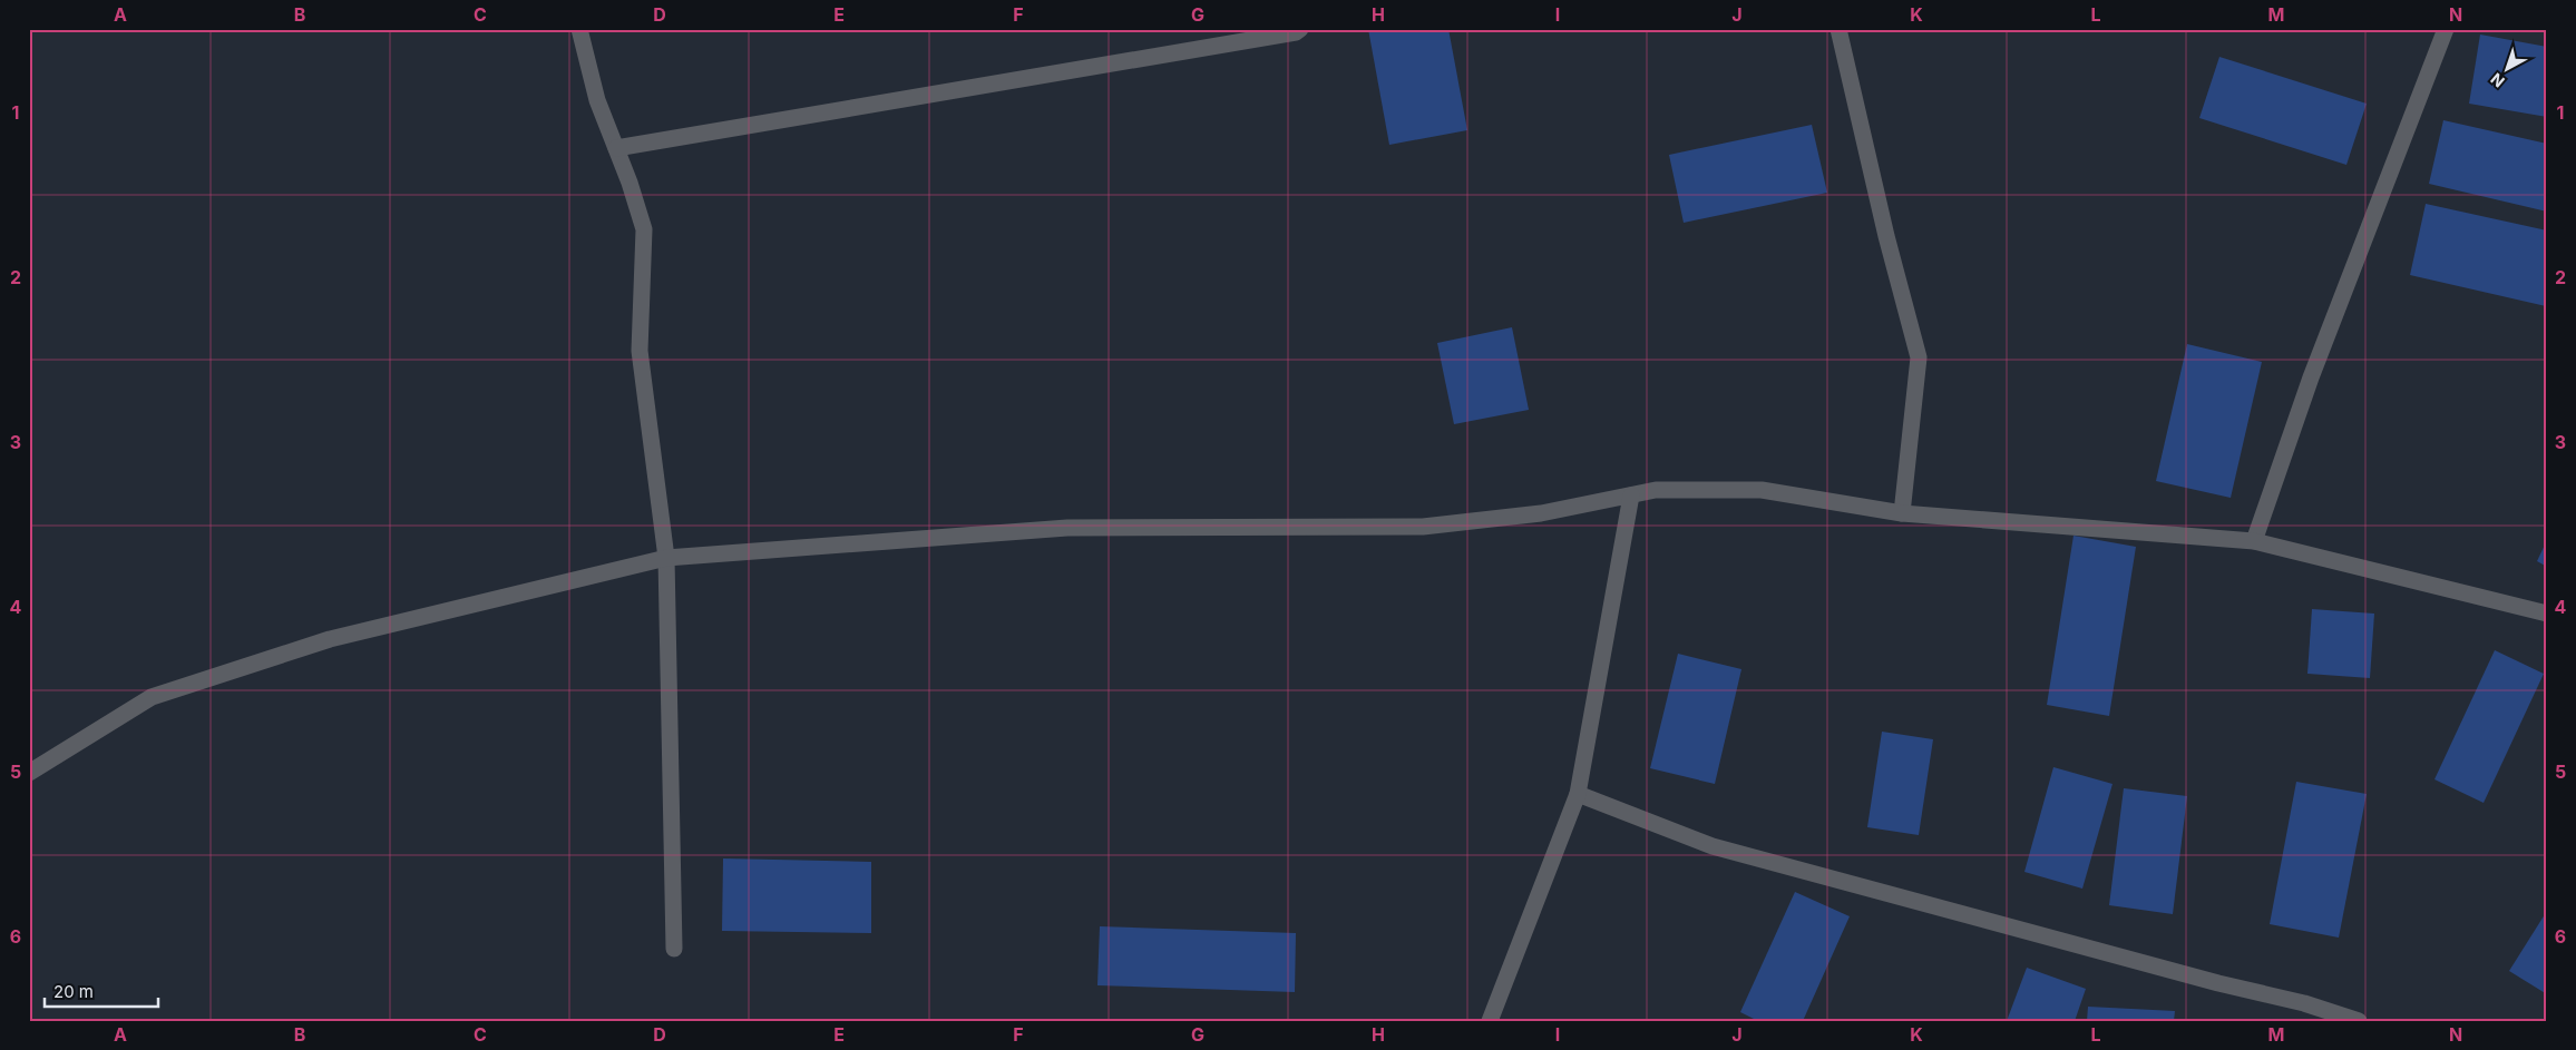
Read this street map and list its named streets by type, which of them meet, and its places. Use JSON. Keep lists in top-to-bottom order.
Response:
{
  "scale_bar": "20 m",
  "north": "bottom left",
  "grid": {
    "columns": [
      "A",
      "B",
      "C",
      "D",
      "E",
      "F",
      "G",
      "H",
      "I",
      "J",
      "K",
      "L",
      "M",
      "N"
    ],
    "rows": [
      "1",
      "2",
      "3",
      "4",
      "5",
      "6"
    ]
  }
}
